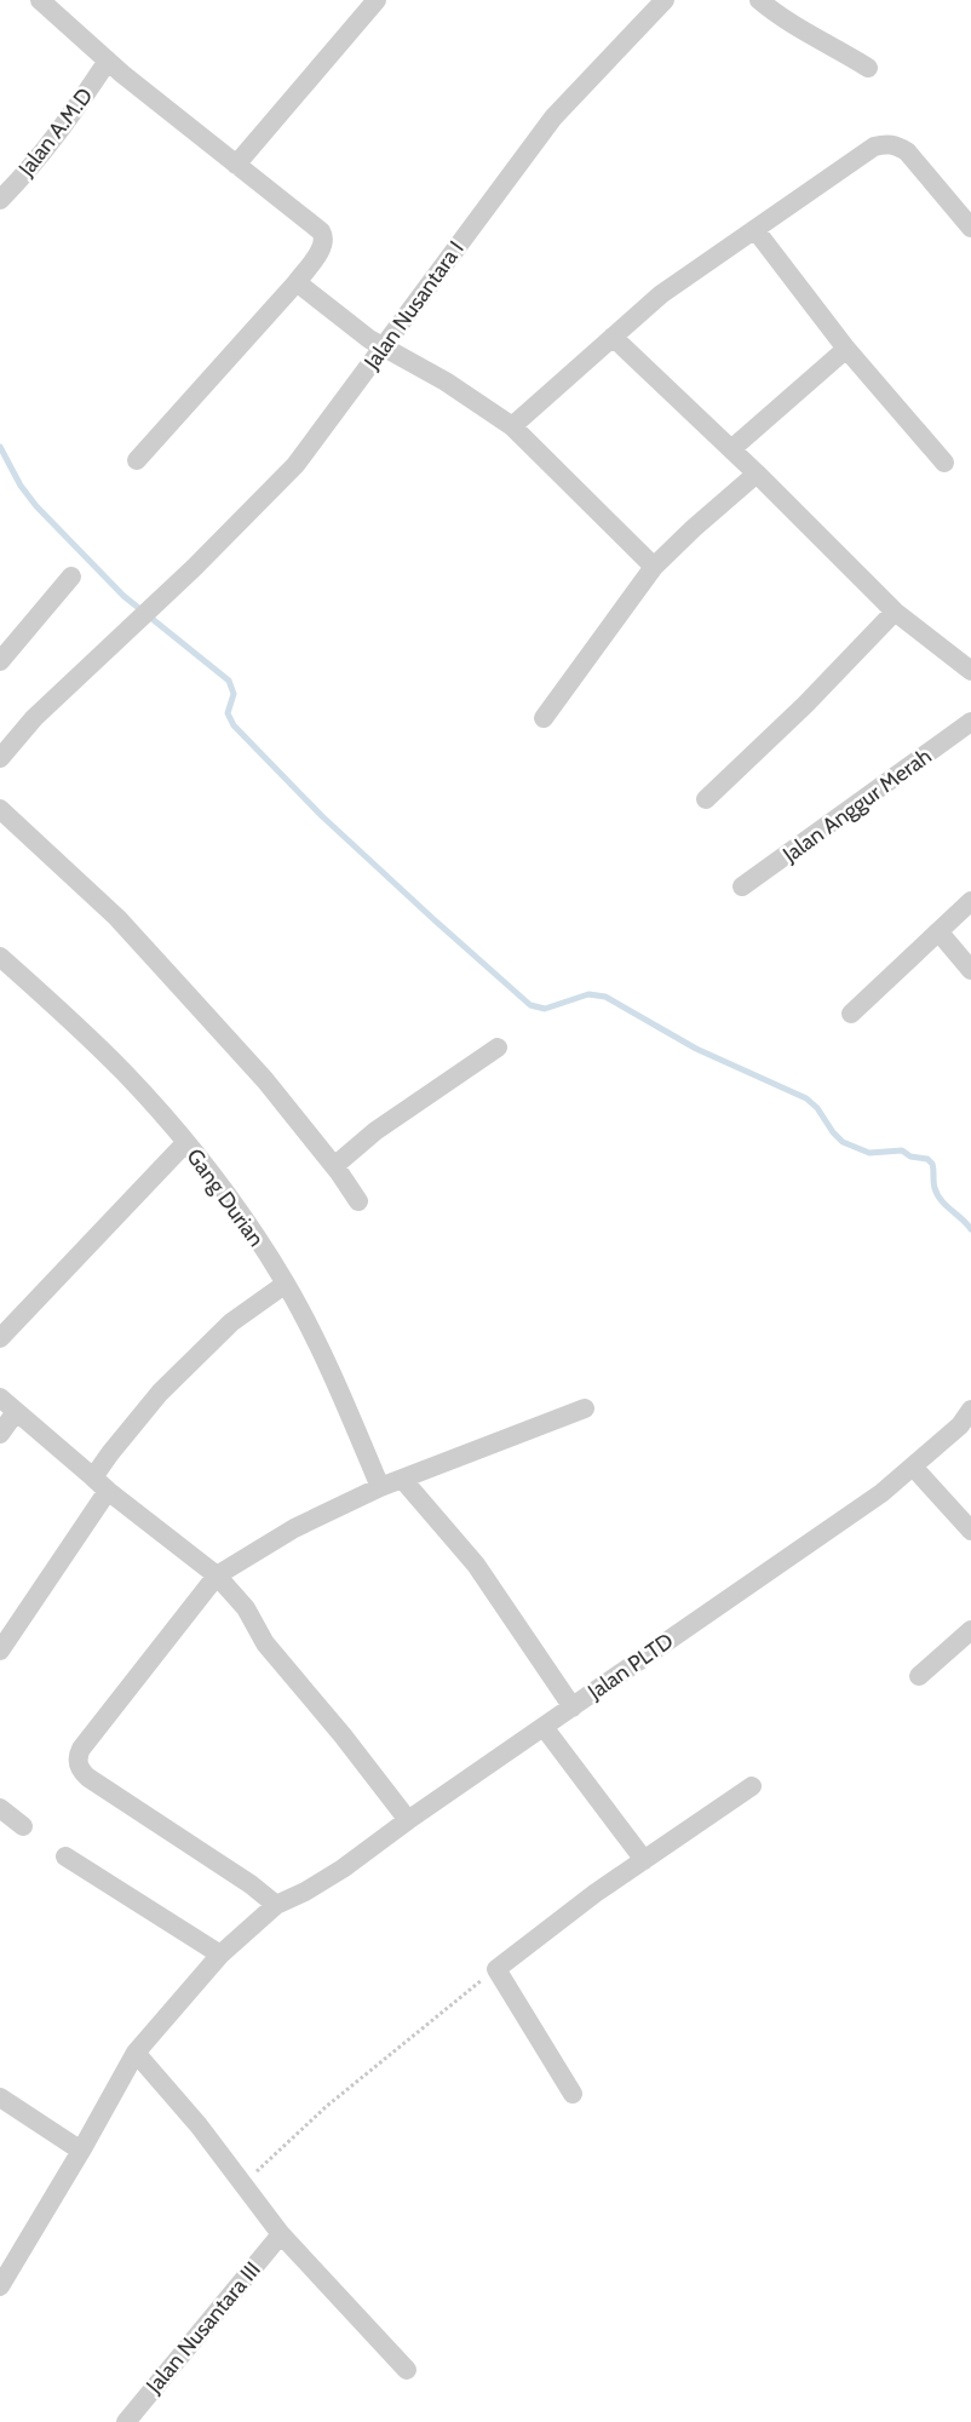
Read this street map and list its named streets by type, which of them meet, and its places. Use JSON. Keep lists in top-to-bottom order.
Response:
{
  "streets": {
    "street": [
      "Jalan A.M.D",
      "Jalan Nusantara I",
      "Jalan Anggur Merah",
      "Gang Durian",
      "Jalan PLTD",
      "Jalan Nusantara III"
    ]
  }
}
